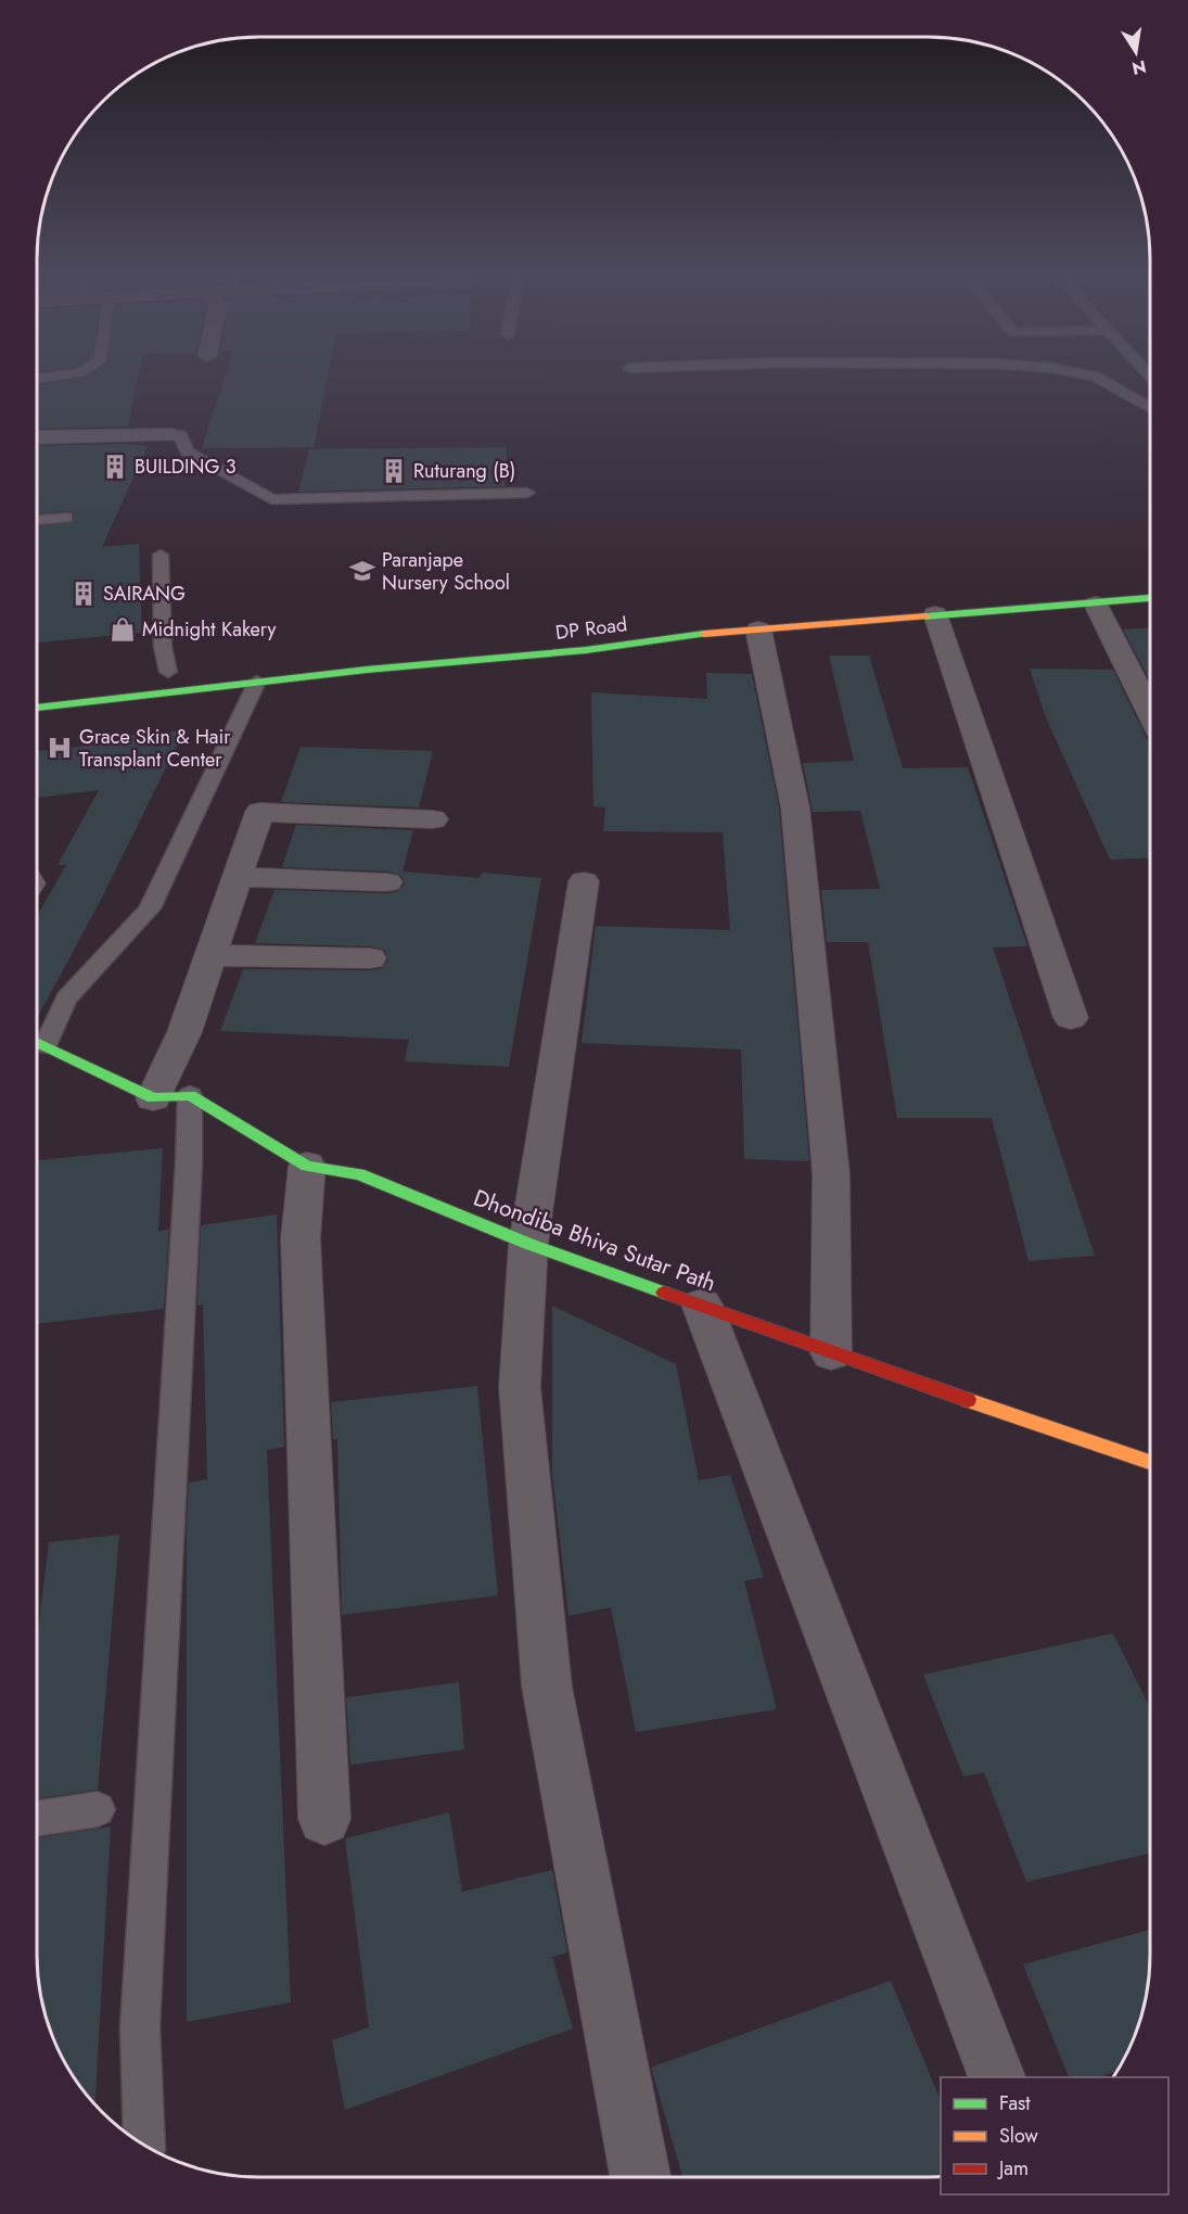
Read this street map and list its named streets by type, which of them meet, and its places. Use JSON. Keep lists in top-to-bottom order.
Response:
{
  "streets": {
    "main road": ["DP Road", "Dhondiba Bhiva Sutar Path"]
  },
  "places": {
    "building": ["BUILDING 3", "Ruturang (B)", "SAIRANG"],
    "school or university": ["Paranjape Nursery School"],
    "shop": ["Midnight Kakery"],
    "hospital": ["Grace Skin & Hair Transplant Center"]
  },
  "legend": ["Fast", "Slow", "Jam"],
  "north": "bottom"
}
